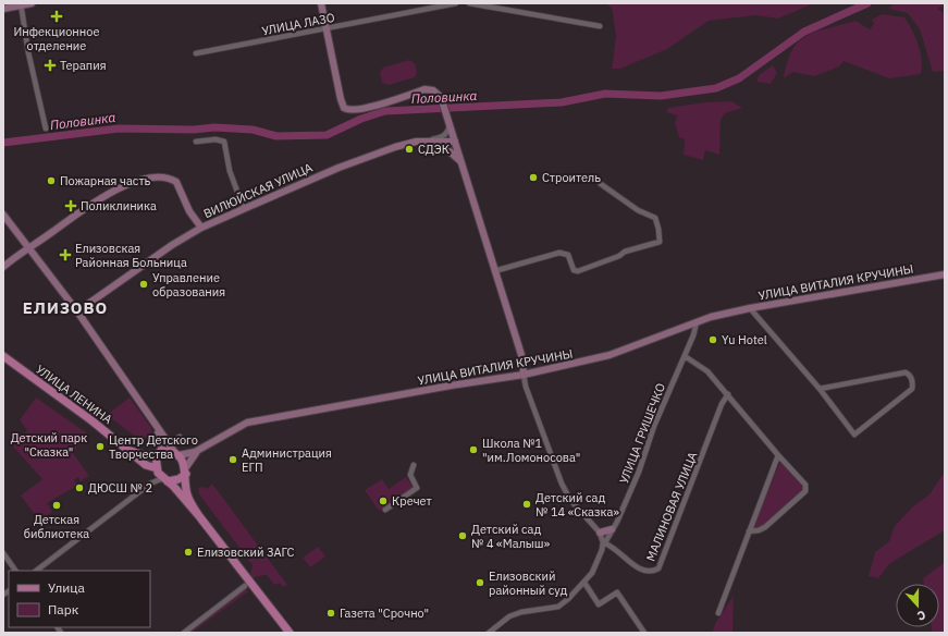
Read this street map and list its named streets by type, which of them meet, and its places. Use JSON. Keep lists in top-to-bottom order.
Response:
{
  "streets": {
    "main road": ["УЛИЦА ЛЕНИНА"],
    "street": [
      "УЛИЦА ЛАЗО",
      "ВИЛЮЙСКАЯ УЛИЦА",
      "УЛИЦА ВИТАЛИЯ КРУЧИНЫ",
      "УЛИЦА ГРИШЕЧКО",
      "МАЛИНОВАЯ УЛИЦА"
    ]
  },
  "crossings": [
    ["УЛИЦА ВИТАЛИЯ КРУЧИНЫ", "УЛИЦА ЛЕНИНА"],
    ["УЛИЦА ВИТАЛИЯ КРУЧИНЫ", "УЛИЦА ГРИШЕЧКО"],
    ["УЛИЦА ГРИШЕЧКО", "МАЛИНОВАЯ УЛИЦА"]
  ],
  "districts": ["ЕЛИЗОВО"],
  "water": ["Половинка"],
  "parks": ["Детский парк \"Сказка\""],
  "places": {
    "health": [
      "Инфекционное отделение",
      "Терапия",
      "Поликлиника",
      "Елизовская Районная Больница"
    ],
    "other": [
      "СДЭК",
      "Строитель",
      "Пожарная часть",
      "Управление образования",
      "Yu Hotel",
      "Центр Детского Творчества",
      "Школа №1 \"им.Ломоносова\"",
      "Администрация ЕГП",
      "ДЮСШ № 2",
      "Кречет",
      "Детский сад № 14 «Сказка»",
      "Детская библиотека",
      "Детский сад № 4 «Малыш»",
      "Елизовский ЗАГС",
      "Елизовский районный суд",
      "Газета \"Срочно\""
    ]
  },
  "legend": ["Улица", "Парк"],
  "north": "bottom"
}
